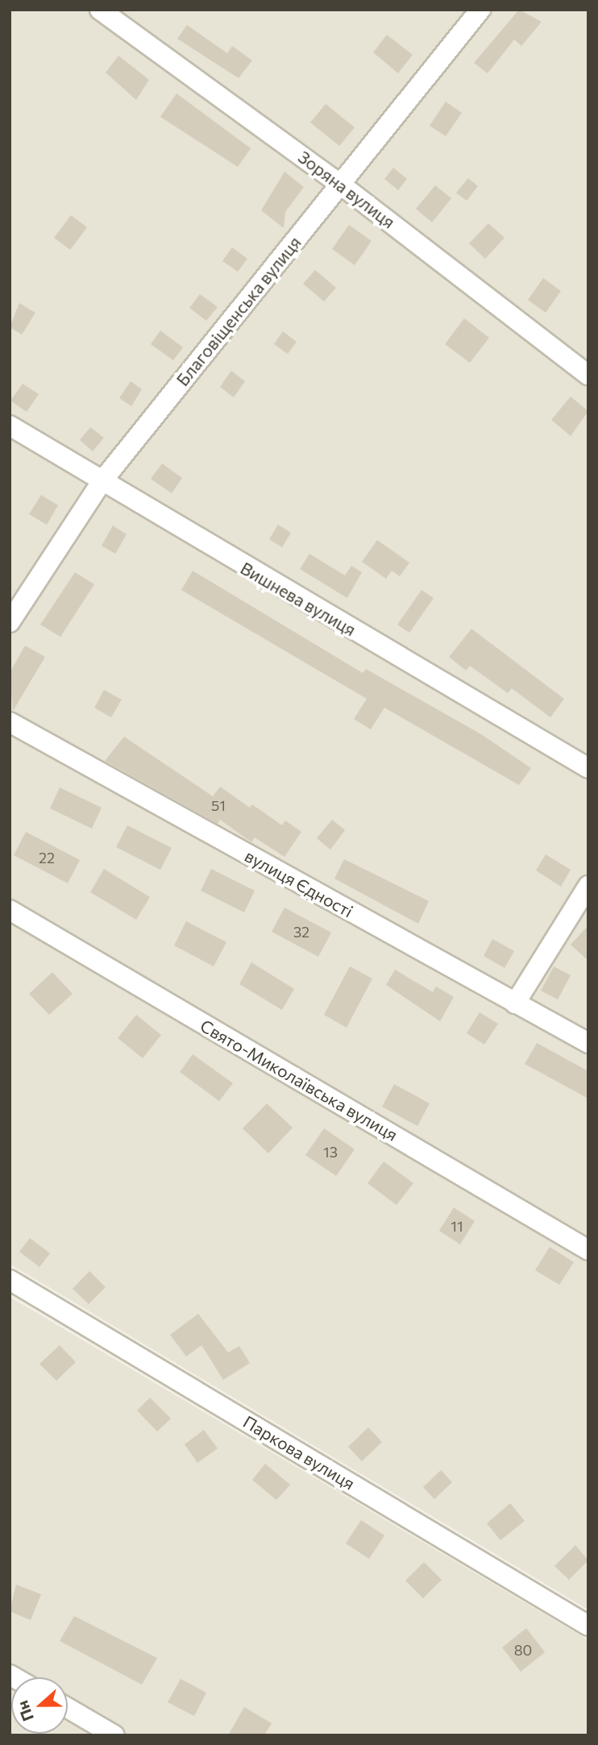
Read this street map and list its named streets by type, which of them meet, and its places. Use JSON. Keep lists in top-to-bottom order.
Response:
{
  "streets": {
    "street": [
      "Зоряна вулиця",
      "Благовіщенська вулиця",
      "Вишнева вулиця",
      "вулиця Єдності",
      "Свято-Миколаївська вулиця",
      "Паркова вулиця"
    ]
  },
  "crossings": [
    ["Зоряна вулиця", "Благовіщенська вулиця"],
    ["Благовіщенська вулиця", "Вишнева вулиця"]
  ],
  "house_numbers": [
    "51",
    "22",
    "32",
    "13",
    "11",
    "80"
  ],
  "north": "left"
}
